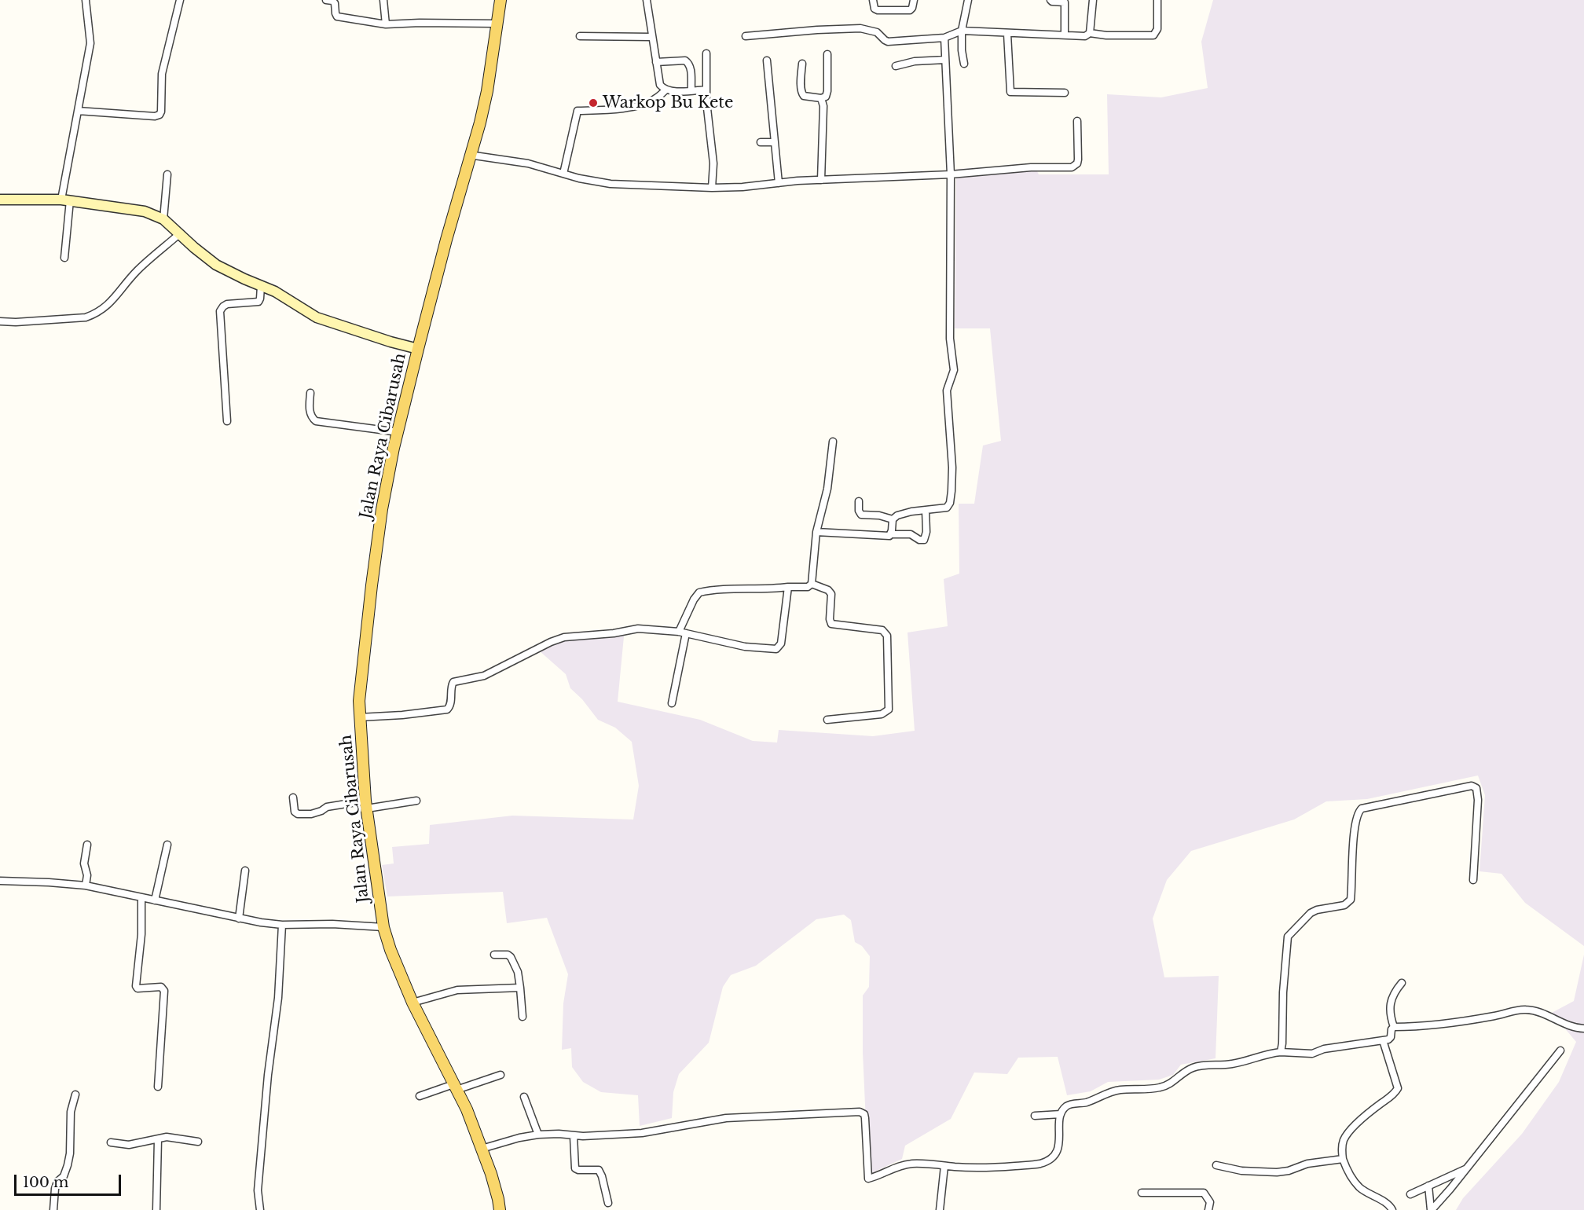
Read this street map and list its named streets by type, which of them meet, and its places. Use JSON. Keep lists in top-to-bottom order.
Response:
{
  "streets": {
    "main road": ["Jalan Raya Cibarusah"]
  },
  "places": ["Warkop Bu Kete"],
  "scale_bar": "100 m"
}
